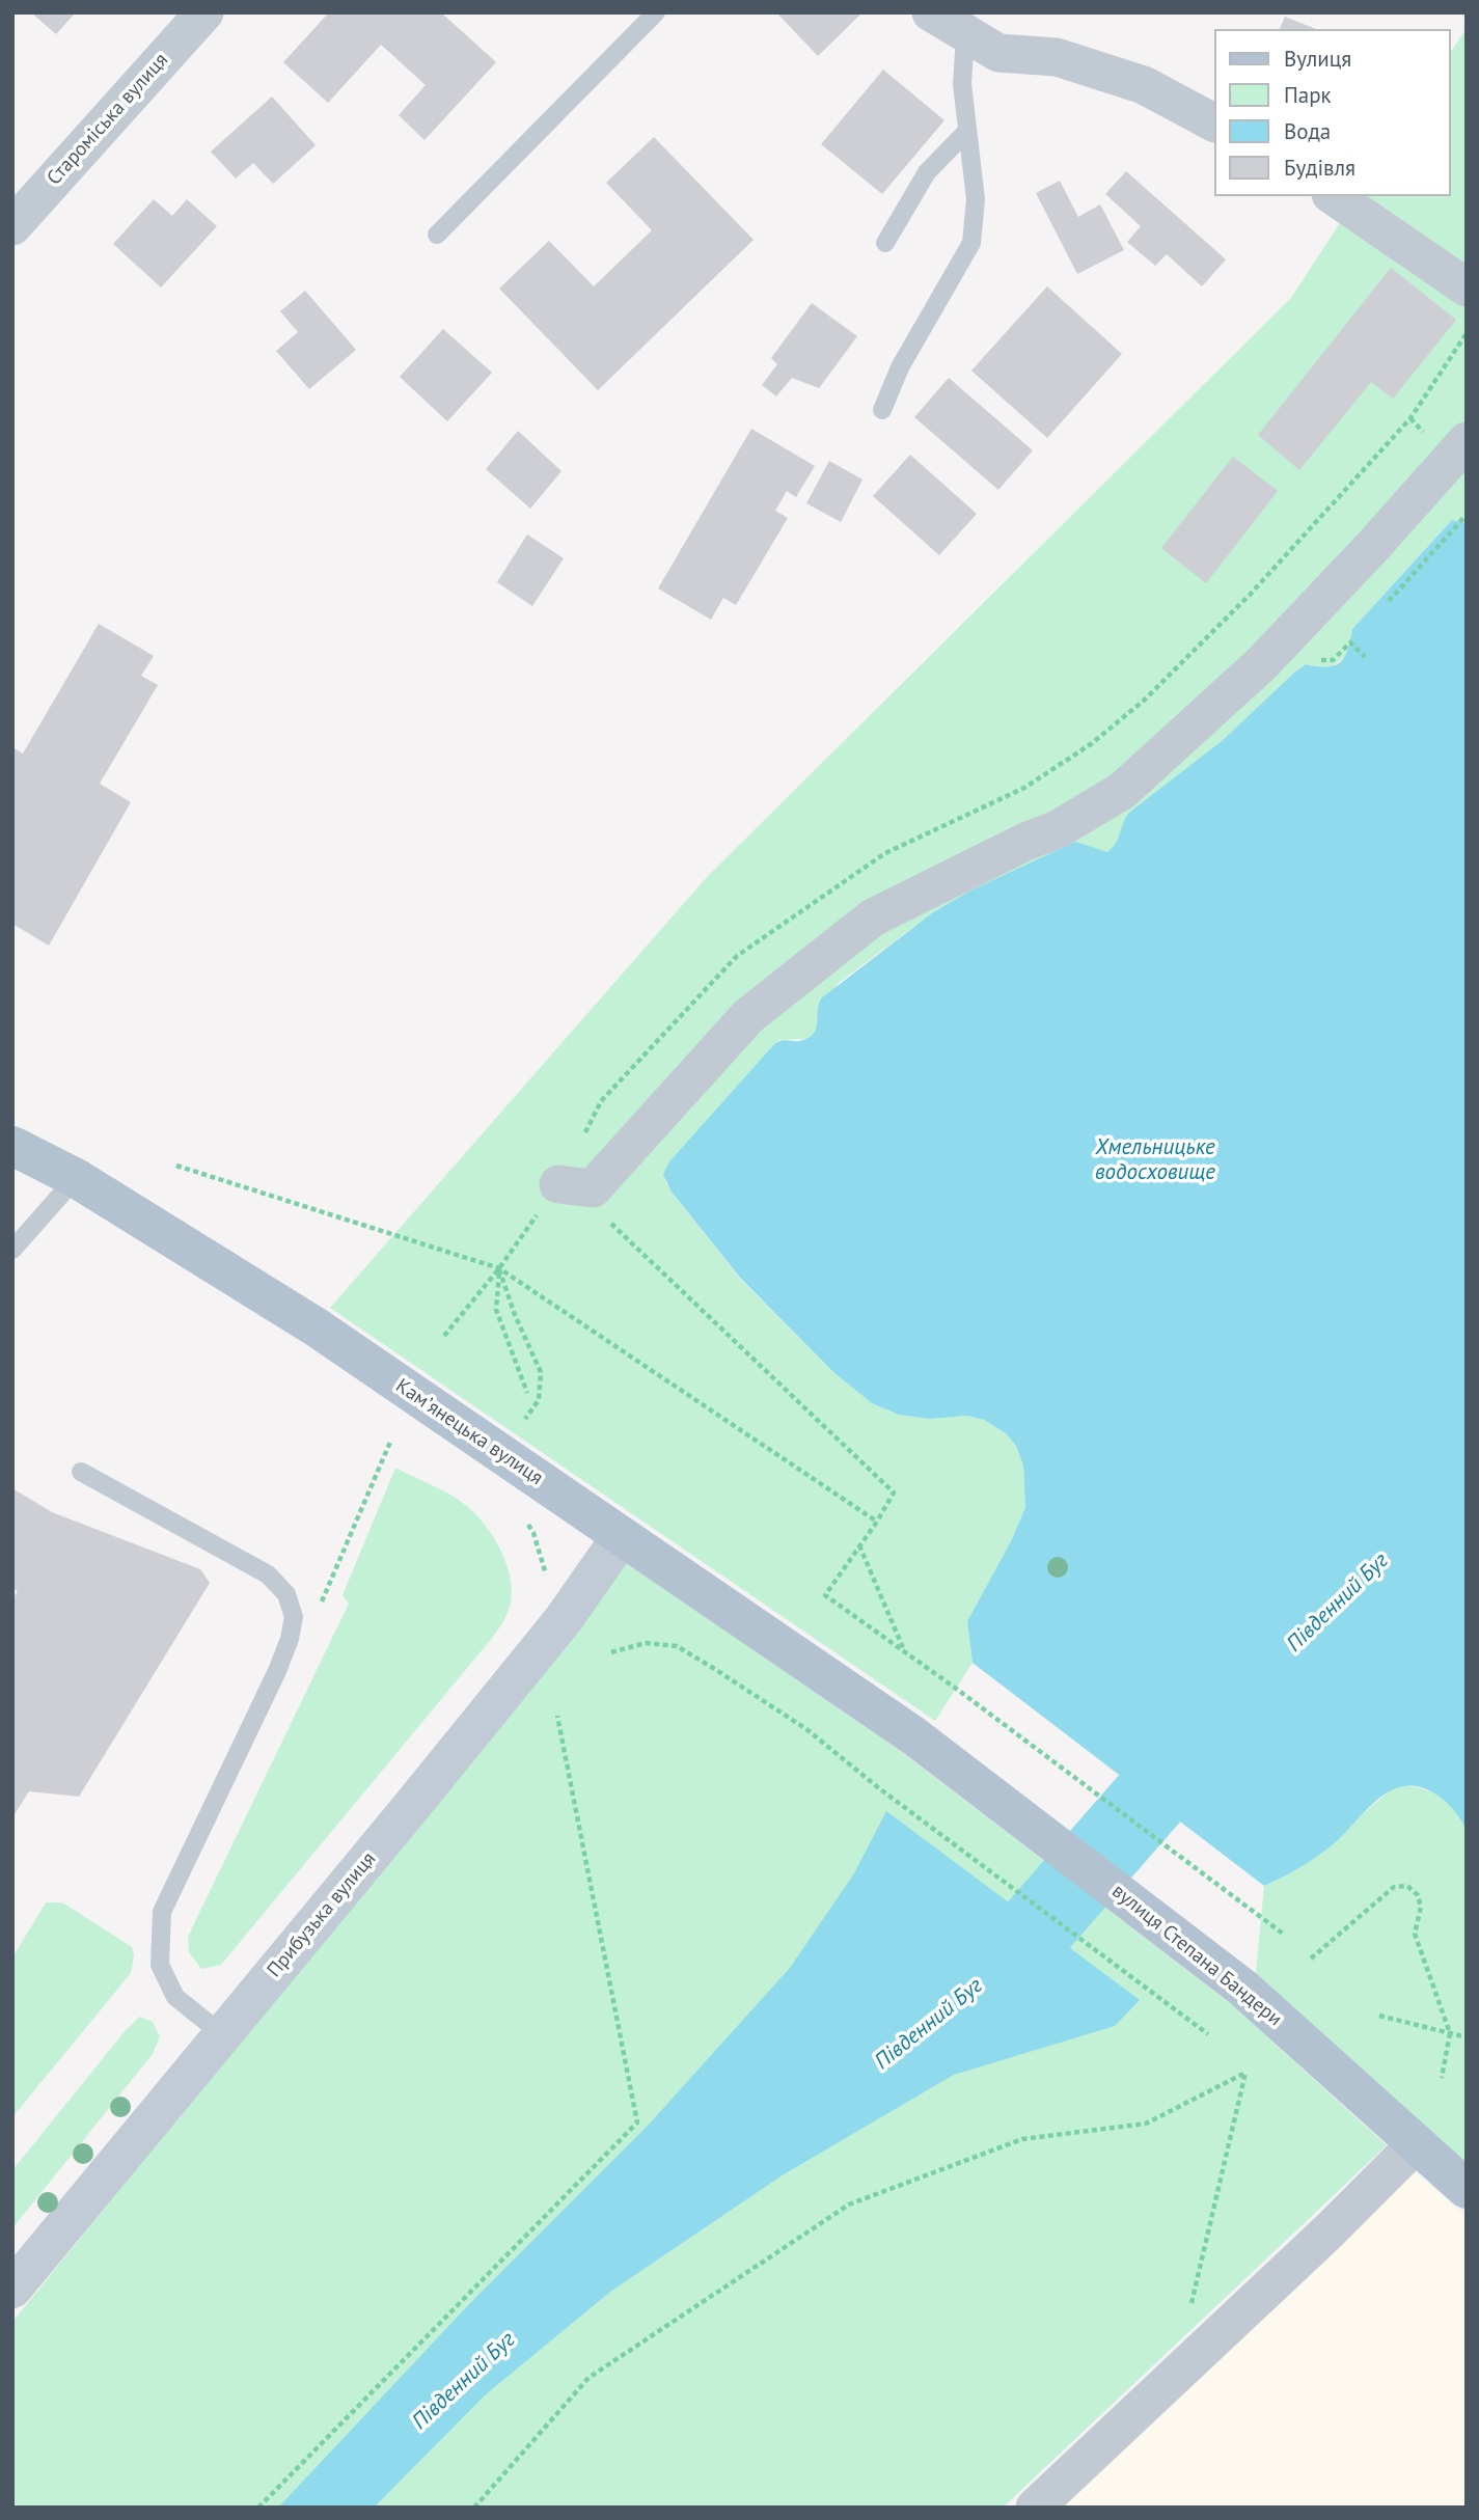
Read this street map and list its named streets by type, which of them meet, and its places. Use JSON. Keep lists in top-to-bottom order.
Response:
{
  "streets": {
    "main road": ["Камʼянецька вулиця", "вулиця Степана Бандери"],
    "street": ["Староміська вулиця", "Прибузька вулиця"]
  },
  "crossings": [
    ["Камʼянецька вулиця", "Прибузька вулиця"],
    ["Камʼянецька вулиця", "вулиця Степана Бандери"]
  ],
  "water": ["Хмельницьке водосховище", "Південний Буг"],
  "legend": [
    "Вулиця",
    "Парк",
    "Вода",
    "Будівля"
  ]
}
